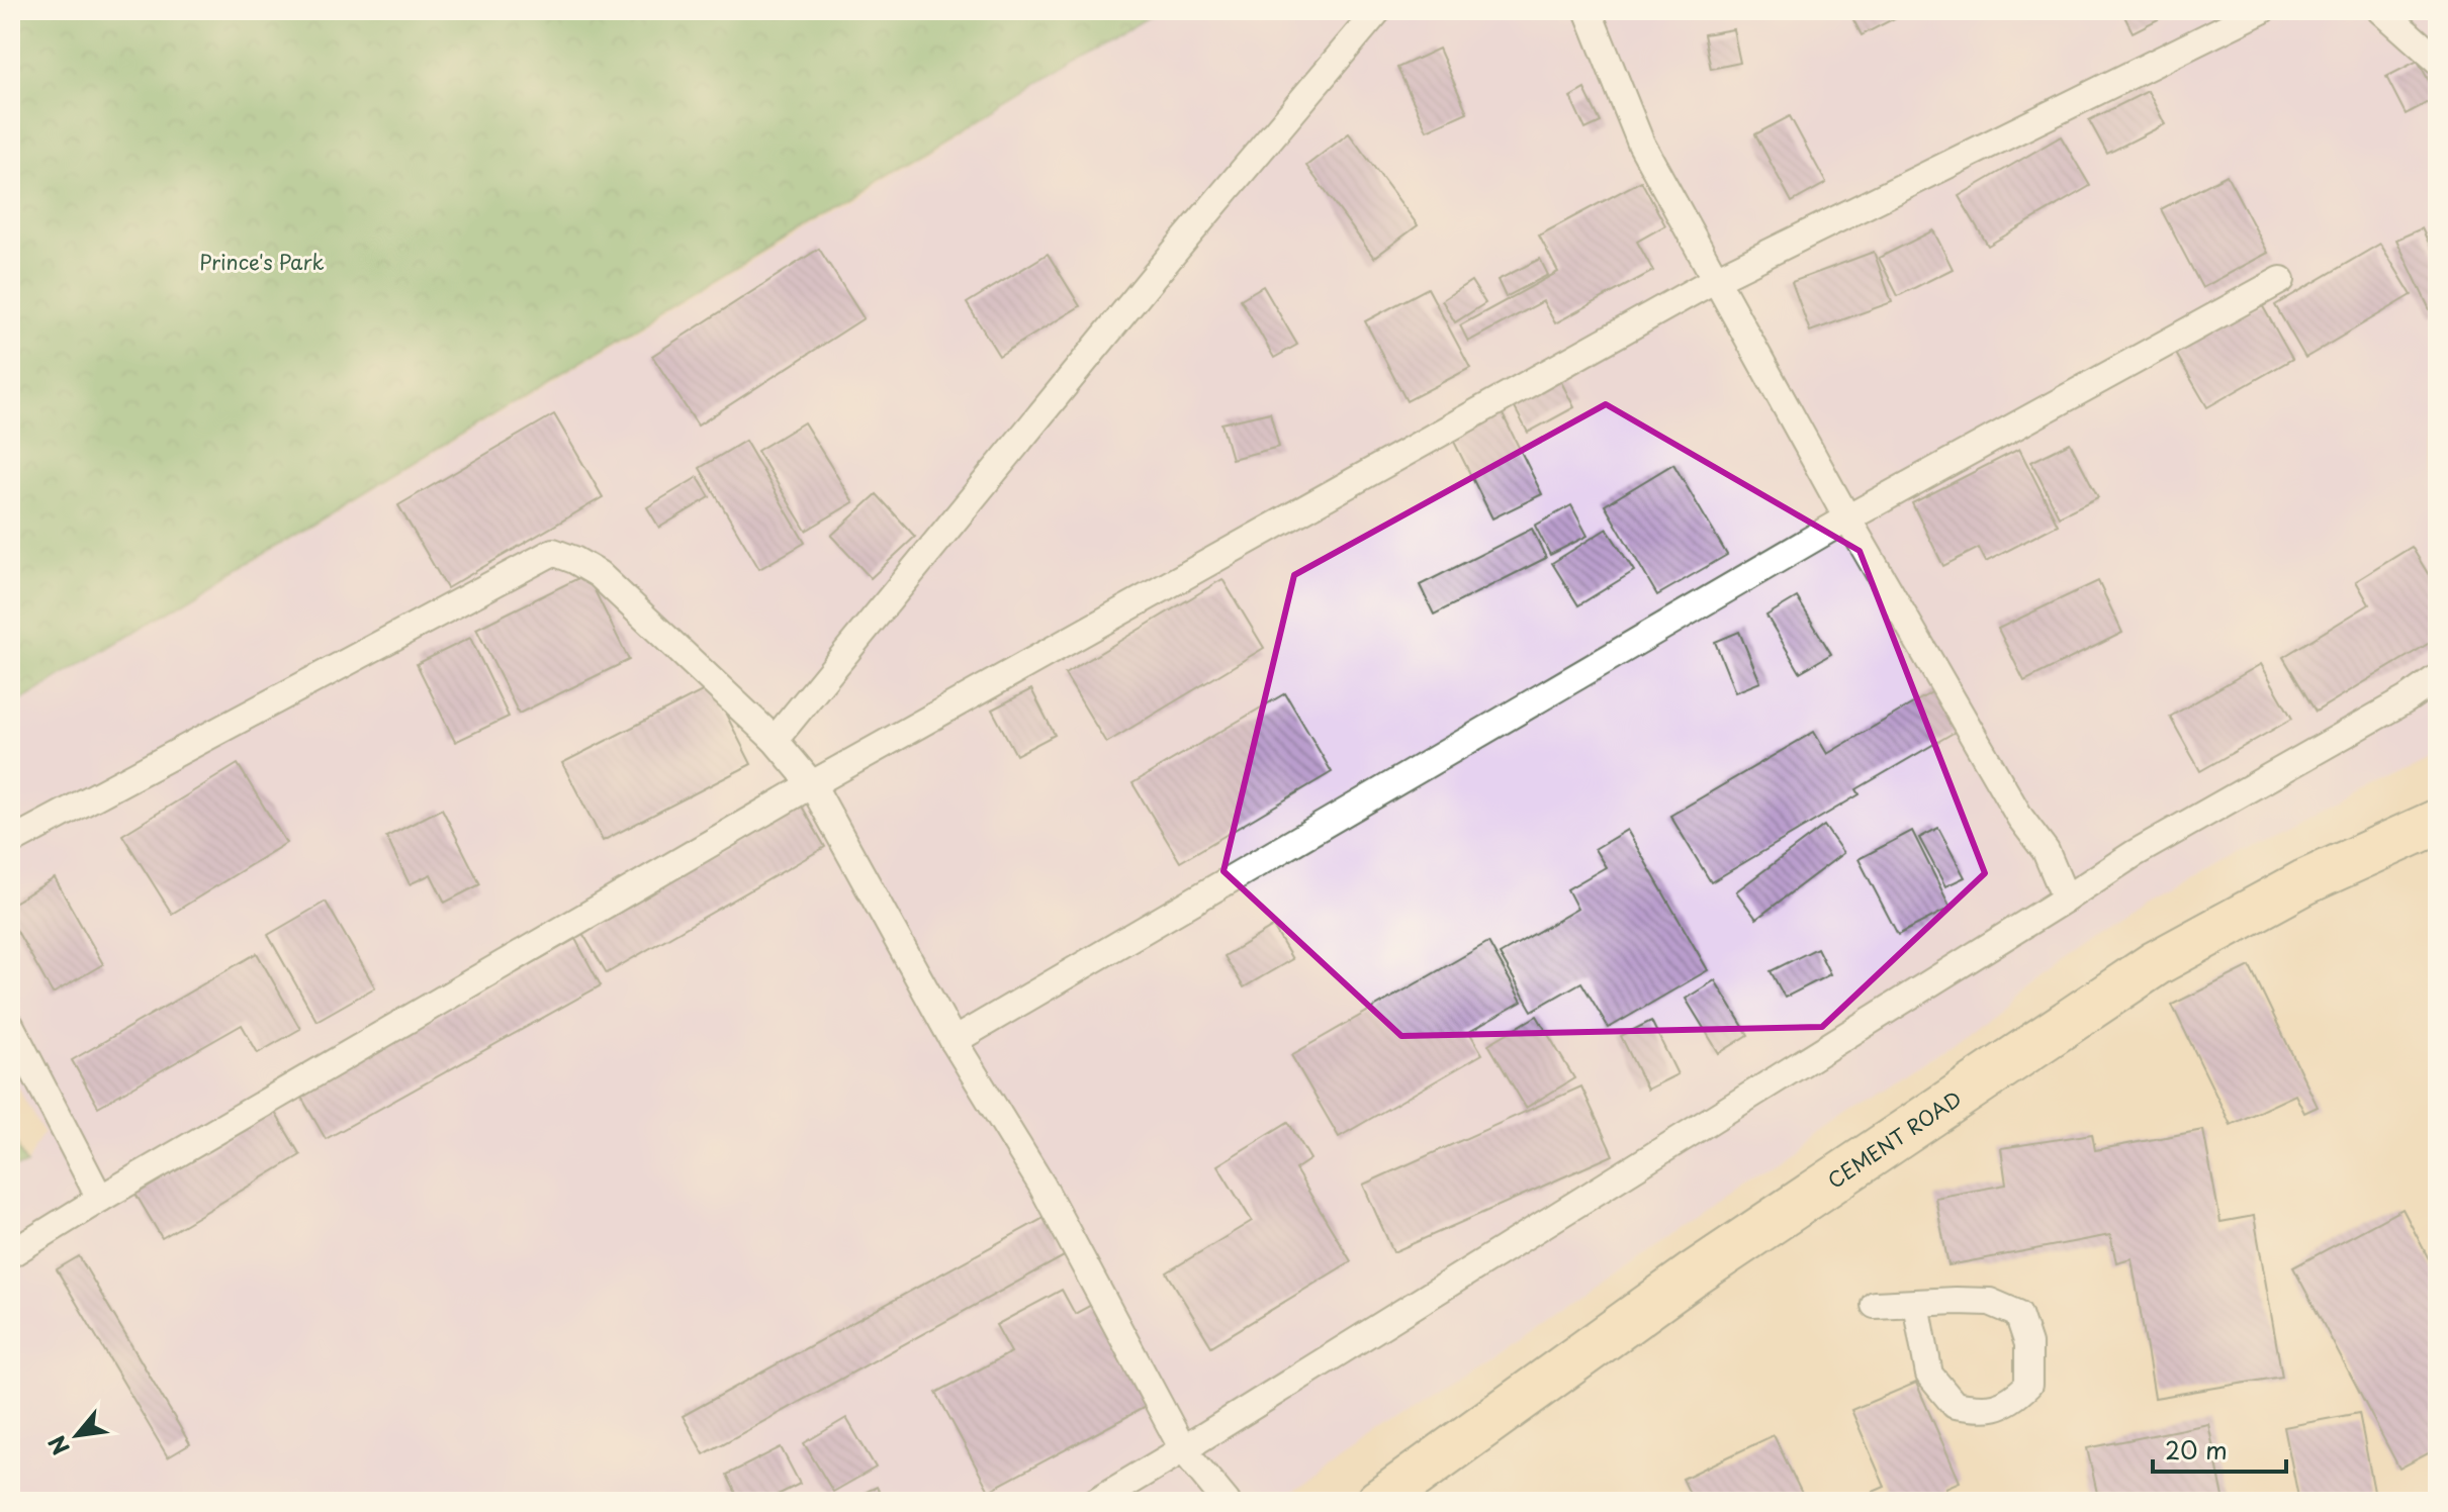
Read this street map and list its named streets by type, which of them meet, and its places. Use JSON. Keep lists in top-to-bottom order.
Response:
{
  "streets": {
    "main road": ["CEMENT ROAD"]
  },
  "parks": ["Prince's Park"],
  "scale_bar": "20 m",
  "north": "bottom left"
}
